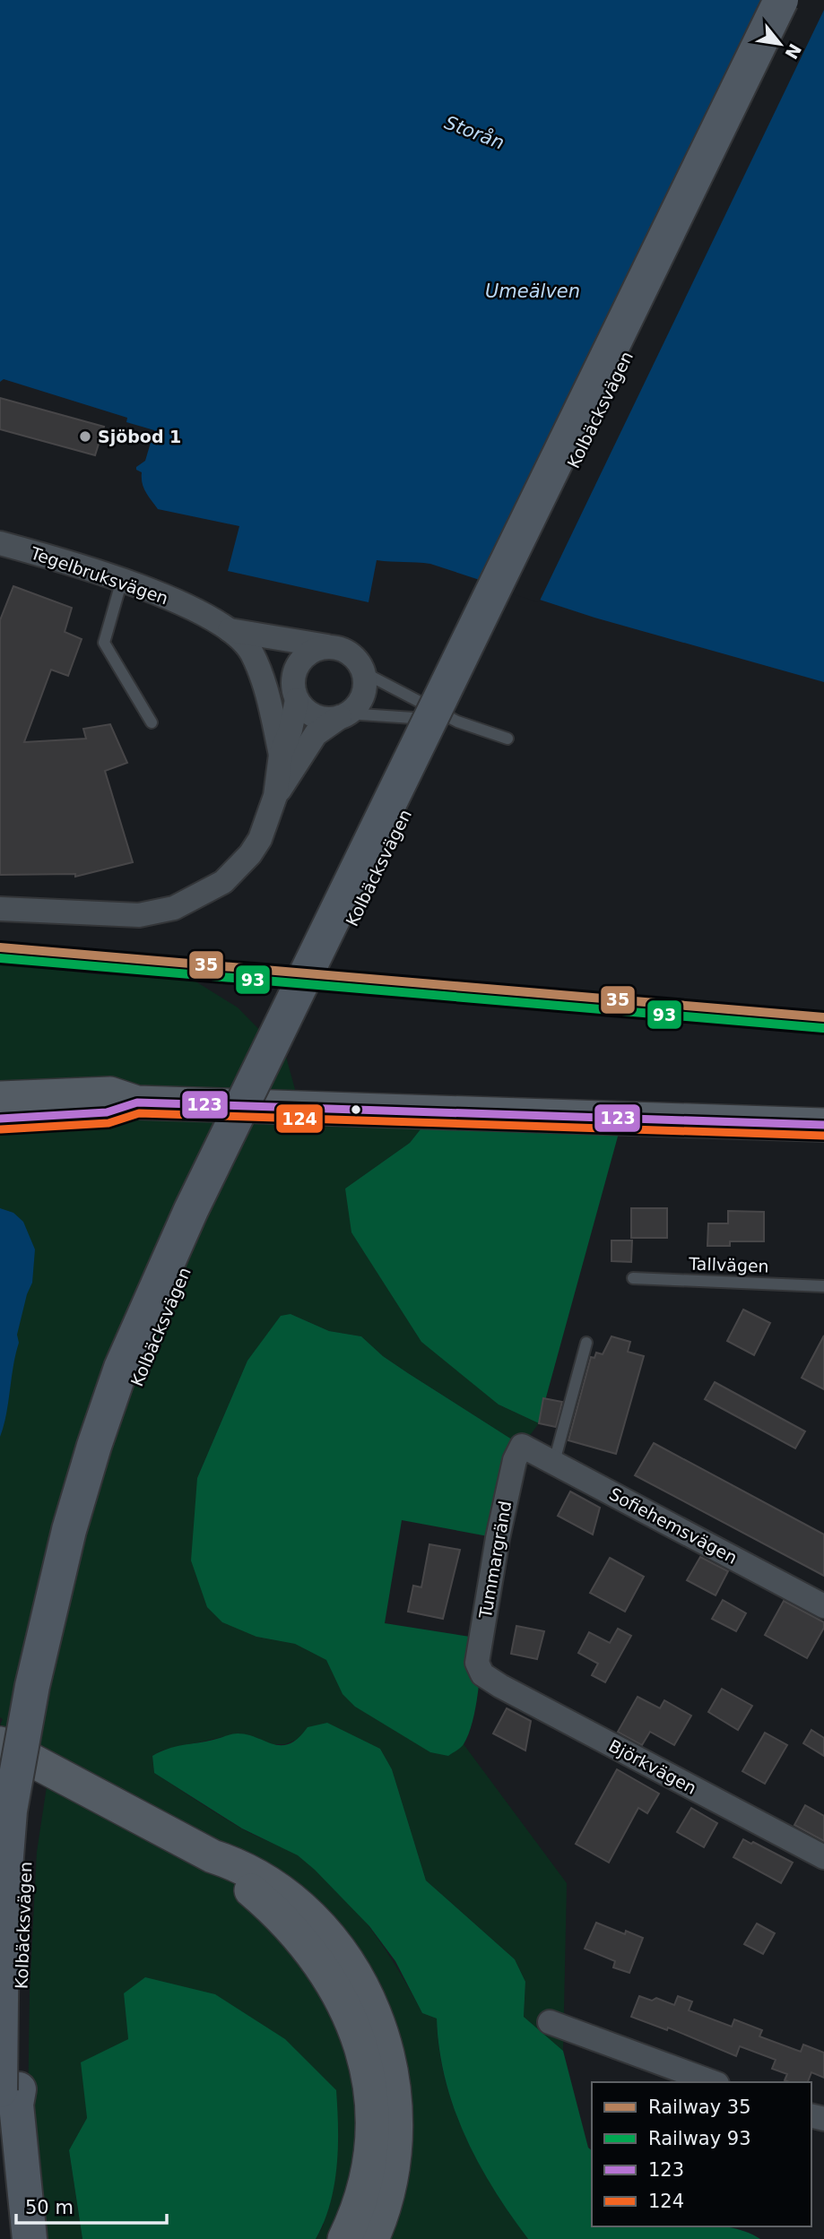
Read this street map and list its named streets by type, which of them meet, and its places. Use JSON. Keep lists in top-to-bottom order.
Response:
{
  "streets": {
    "highway": ["Kolbäcksvägen"],
    "street": [
      "Tegelbruksvägen",
      "Sofiehemsvägen",
      "Tummargränd",
      "Björkvägen"
    ],
    "lane": ["Tallvägen"]
  },
  "crossings": [
    ["Sofiehemsvägen", "Tummargränd"],
    ["Tummargränd", "Björkvägen"]
  ],
  "water": ["Storån", "Umeälven"],
  "places": ["Sjöbod 1"],
  "lines": [
    "rail line 35",
    "rail line 93",
    "transit line 123",
    "transit line 124"
  ],
  "legend": [
    "Railway 35",
    "Railway 93",
    "123",
    "124"
  ],
  "scale_bar": "50 m",
  "north": "bottom right"
}
